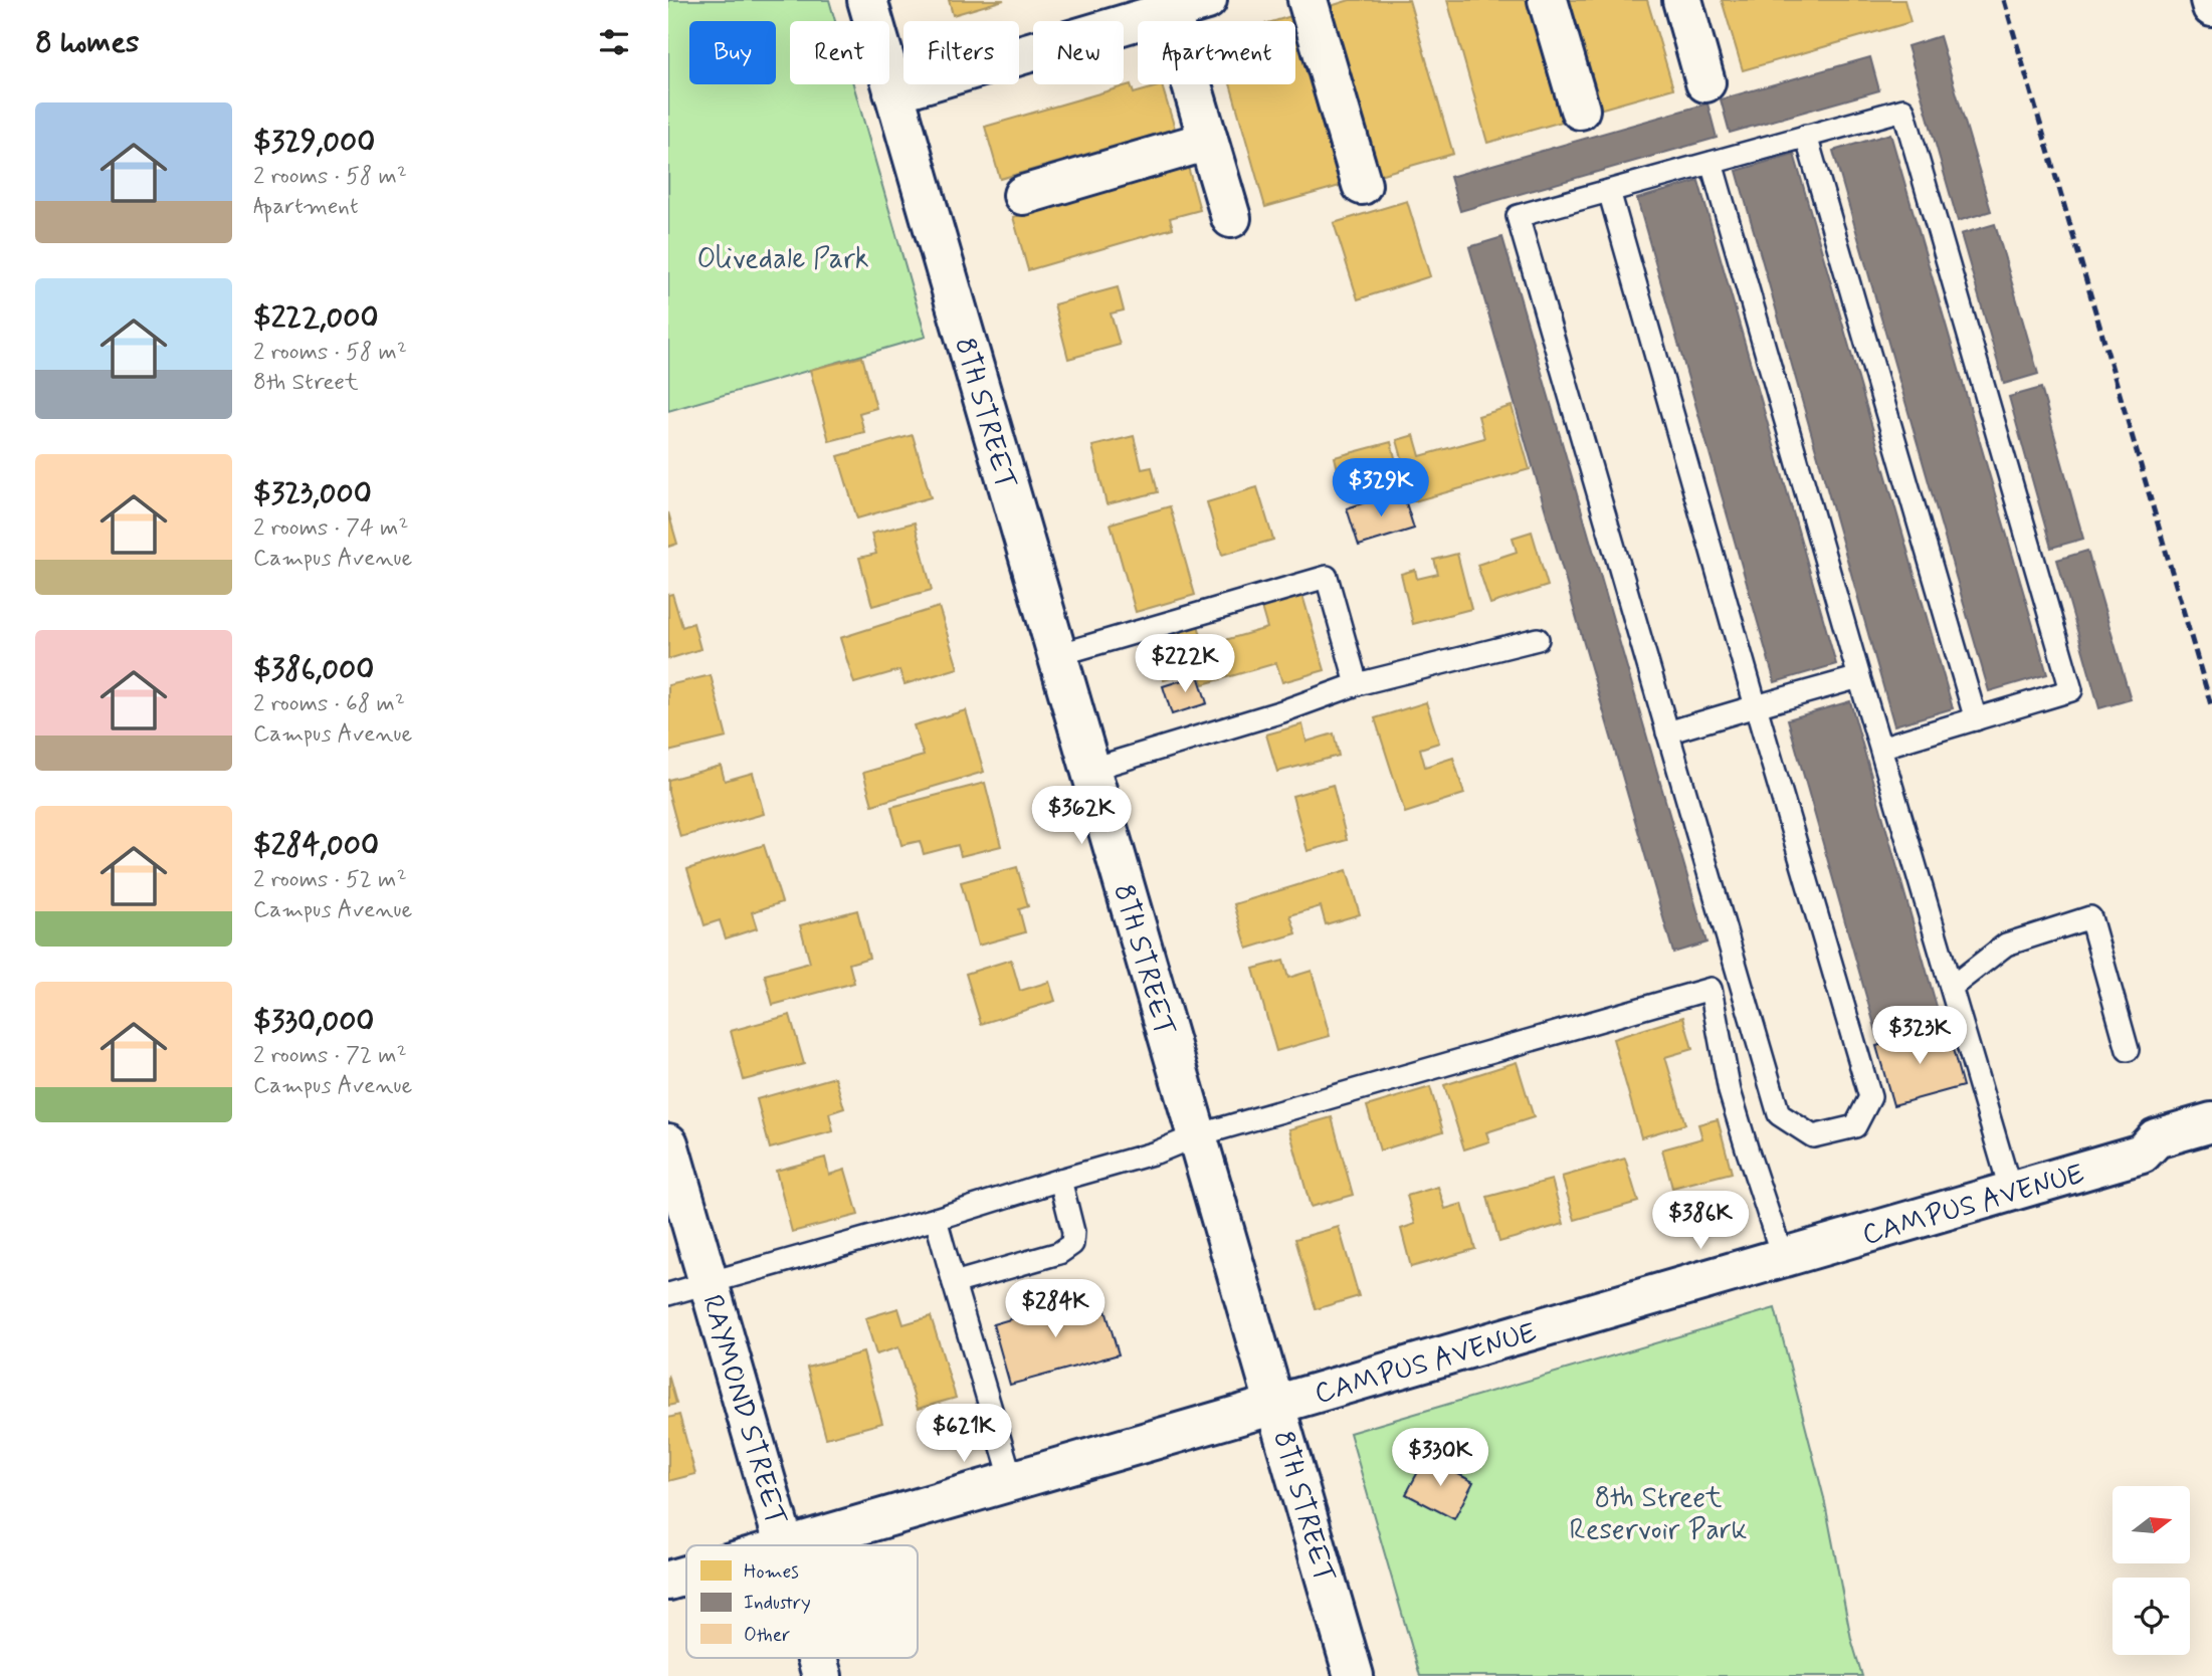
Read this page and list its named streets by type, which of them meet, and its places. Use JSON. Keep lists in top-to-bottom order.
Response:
{
  "streets": {
    "street": ["8TH STREET", "CAMPUS AVENUE", "RAYMOND STREET"]
  },
  "crossings": [
    ["8TH STREET", "CAMPUS AVENUE"]
  ],
  "parks": ["Olivedale Park", "8th Street Reservoir Park"],
  "legend": ["Homes", "Industry", "Other"],
  "north": "right",
  "page": {
    "heading": "8 homes",
    "chip": [
      "Buy",
      "Rent",
      "Filters",
      "New",
      "Apartment"
    ],
    "list": [
      {
        "name": "$329,000",
        "note": "2 rooms · 58 m² · Apartment"
      },
      {
        "name": "$222,000",
        "note": "2 rooms · 58 m² · 8th Street"
      },
      {
        "name": "$323,000",
        "note": "2 rooms · 74 m² · Campus Avenue"
      },
      {
        "name": "$386,000",
        "note": "2 rooms · 68 m² · Campus Avenue"
      },
      {
        "name": "$284,000",
        "note": "2 rooms · 52 m² · Campus Avenue"
      },
      {
        "name": "$330,000",
        "note": "2 rooms · 72 m² · Campus Avenue"
      }
    ],
    "price": [
      "$329K",
      "$222K",
      "$362K",
      "$323K",
      "$386K",
      "$284K",
      "$621K",
      "$330K"
    ]
  }
}
